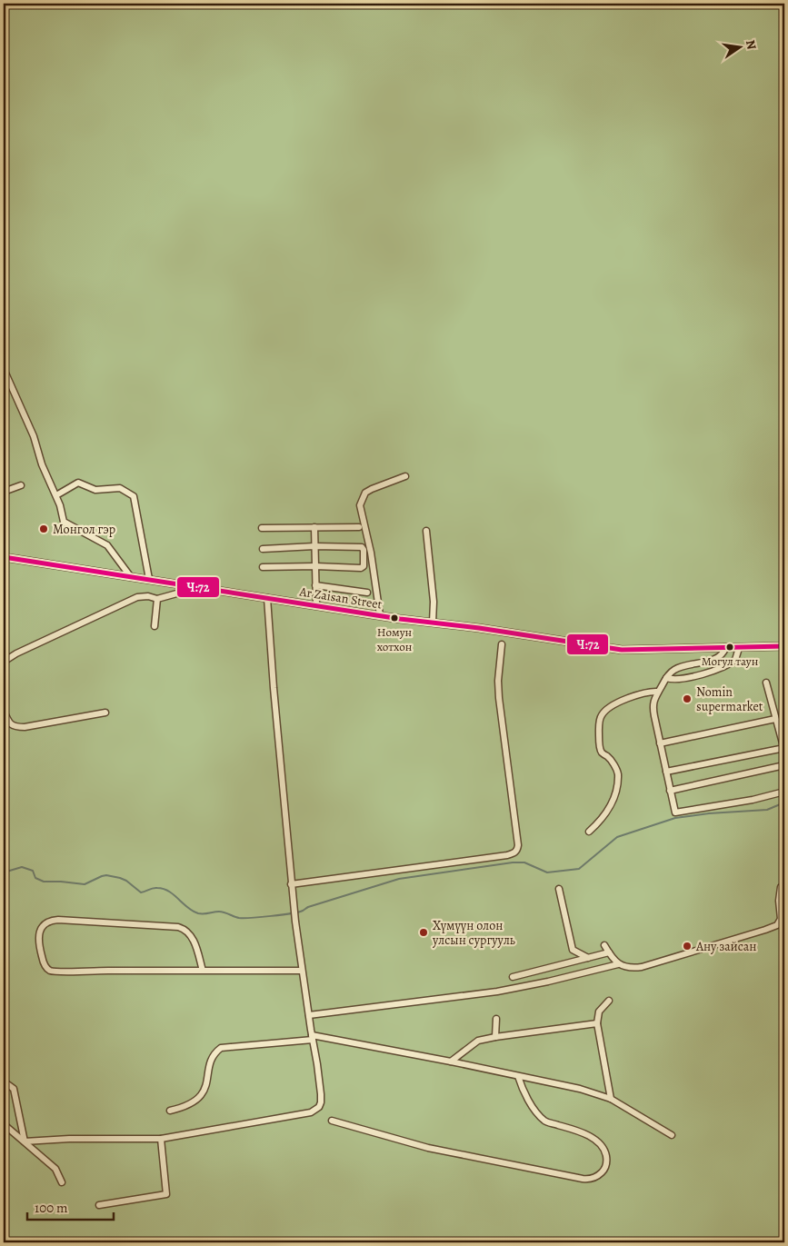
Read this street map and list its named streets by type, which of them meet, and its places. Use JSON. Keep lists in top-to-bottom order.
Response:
{
  "streets": {
    "street": ["Ar Zaisan Street"]
  },
  "places": [
    "Монгол гэр",
    "Номун хотхон",
    "Могул таун",
    "Nomin supermarket",
    "Хүмүүн олон улсын сургууль",
    "Ану зайсан"
  ],
  "lines": ["transit line Ч:72"],
  "scale_bar": "100 m",
  "north": "right"
}
